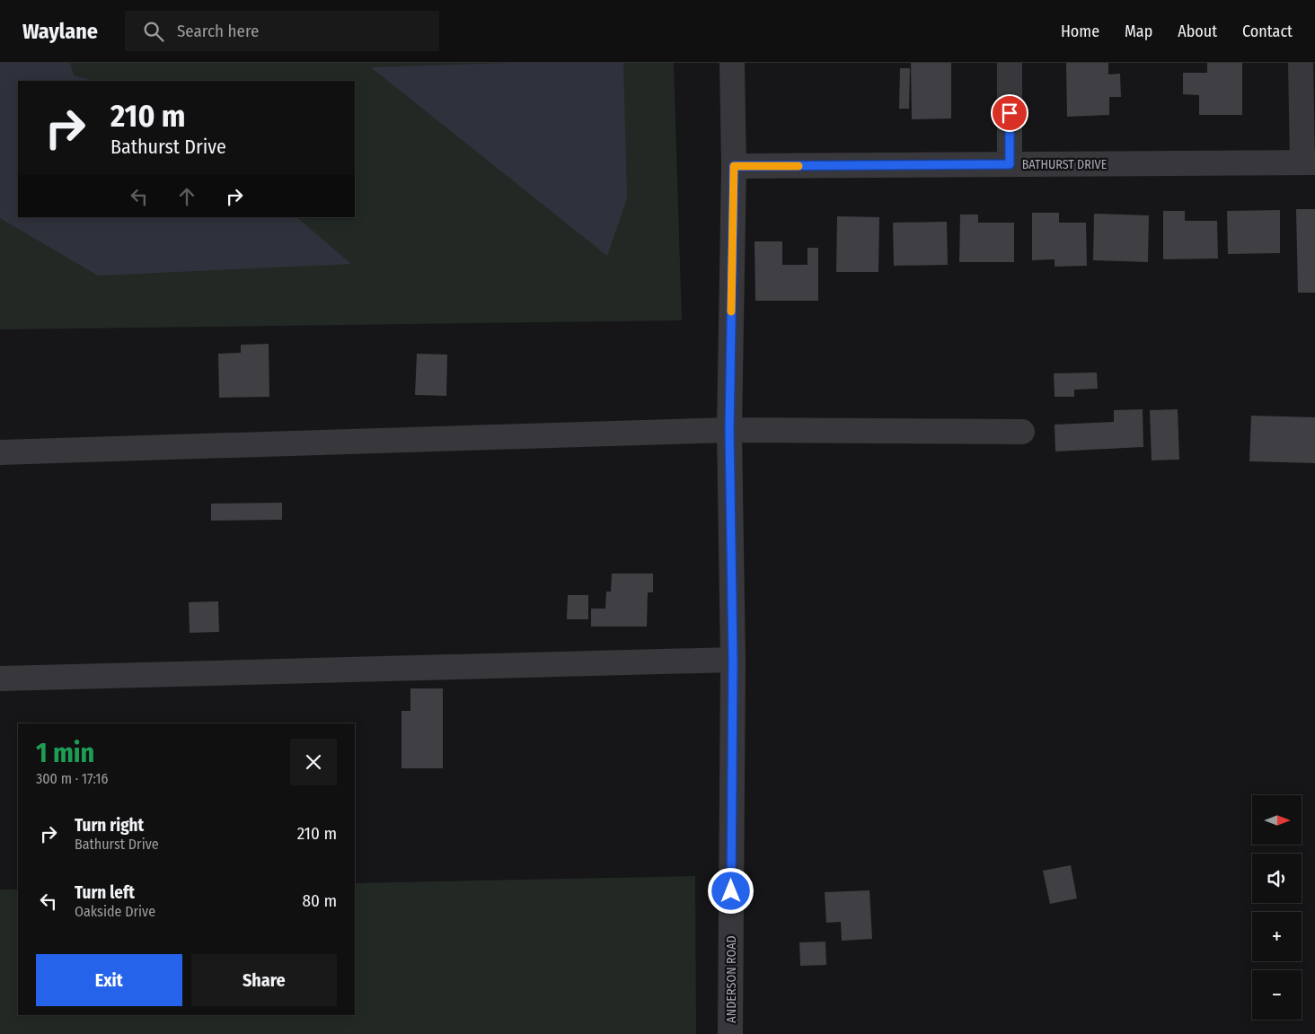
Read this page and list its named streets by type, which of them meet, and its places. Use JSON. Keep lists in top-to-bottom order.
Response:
{
  "streets": {
    "street": ["BATHURST DRIVE", "ANDERSON ROAD"]
  },
  "crossings": [
    ["BATHURST DRIVE", "ANDERSON ROAD"]
  ],
  "north": "right",
  "page": {
    "header": "Waylane",
    "search": "Search here",
    "nav": [
      "Home",
      "Map",
      "About",
      "Contact"
    ],
    "turn": ["210 m", "Bathurst Drive"],
    "heading": ["1 min", "300 m · 17:16"],
    "map_buttons": ["+", "−"],
    "list": [
      {
        "name": "Turn right",
        "note": "Bathurst Drive",
        "value": "210 m"
      },
      {
        "name": "Turn left",
        "note": "Oakside Drive",
        "value": "80 m"
      }
    ],
    "buttons": ["Exit", "Share"]
  }
}
